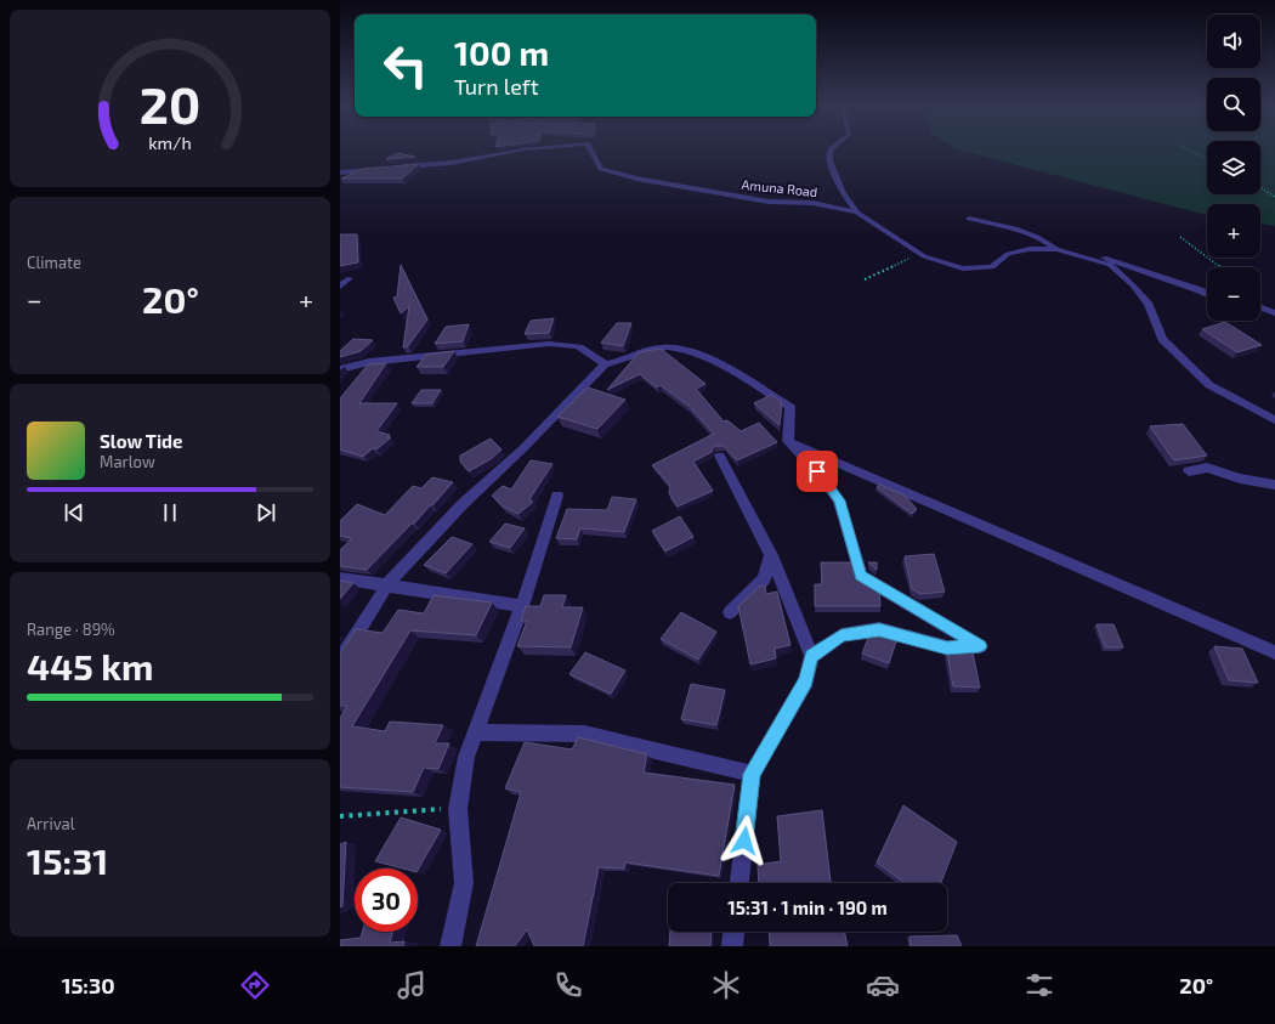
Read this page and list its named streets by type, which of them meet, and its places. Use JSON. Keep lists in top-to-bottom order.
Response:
{
  "streets": {
    "street": ["Amuna Road"]
  },
  "page": {
    "map_buttons": ["+", "−"],
    "turn": ["100 m", "Turn left"],
    "tile": [
      "Climate",
      ["Range · 89%", "445 km"],
      ["Arrival", "15:31"]
    ],
    "heat": ["−", "20°", "+"],
    "song": ["Slow Tide", "Marlow"],
    "limit": "30",
    "trip": "15:31 · 1 min · 190 m",
    "tabs": ["15:30", "20°"],
    "gauge": ["20", "km/h"]
  }
}
